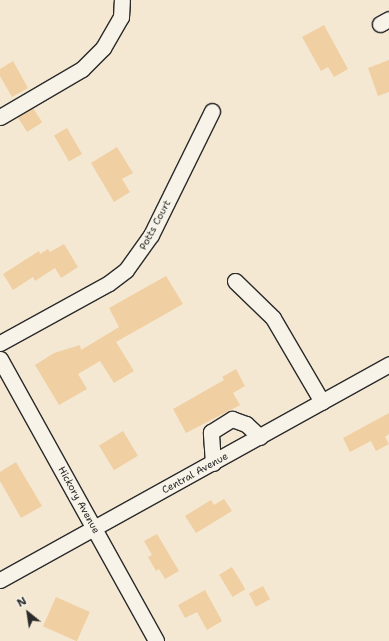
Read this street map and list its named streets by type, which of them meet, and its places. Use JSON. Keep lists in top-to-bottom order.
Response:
{
  "streets": {
    "street": ["Potts Court", "Central Avenue", "Hickory Avenue"]
  },
  "crossings": [
    ["Central Avenue", "Hickory Avenue"]
  ],
  "north": "top left"
}
